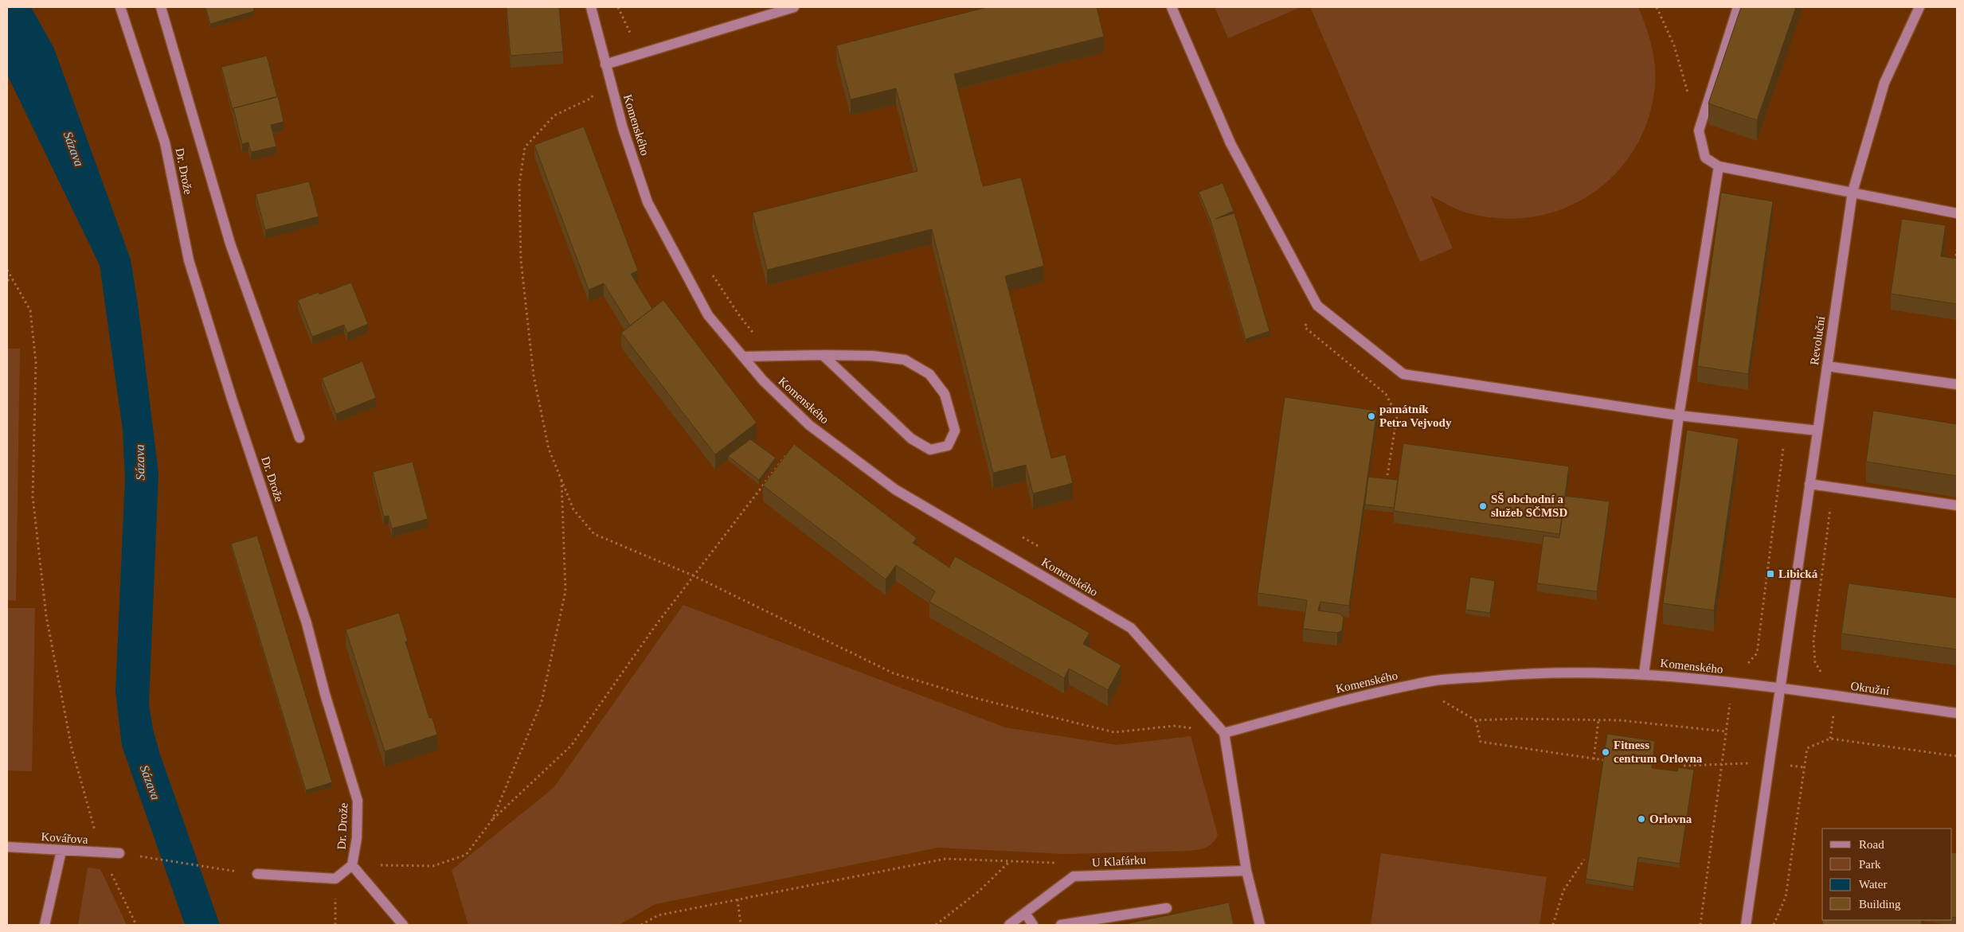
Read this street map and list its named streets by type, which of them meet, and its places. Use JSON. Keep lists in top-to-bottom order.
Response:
{
  "streets": {
    "street": [
      "Komenského",
      "Dr. Drože",
      "Revoluční",
      "Okružní",
      "Kovářova",
      "U Klafárku"
    ]
  },
  "crossings": [
    ["Komenského", "Revoluční"],
    ["Komenského", "Okružní"],
    ["Revoluční", "Okružní"]
  ],
  "water": ["Sázava"],
  "places": {
    "other": [
      "památník Petra Vejvody",
      "SŠ obchodní a služeb SČMSD",
      "Fitness centrum Orlovna",
      "Orlovna"
    ],
    "transit": ["Libická"]
  },
  "legend": [
    "Road",
    "Park",
    "Water",
    "Building"
  ]
}
